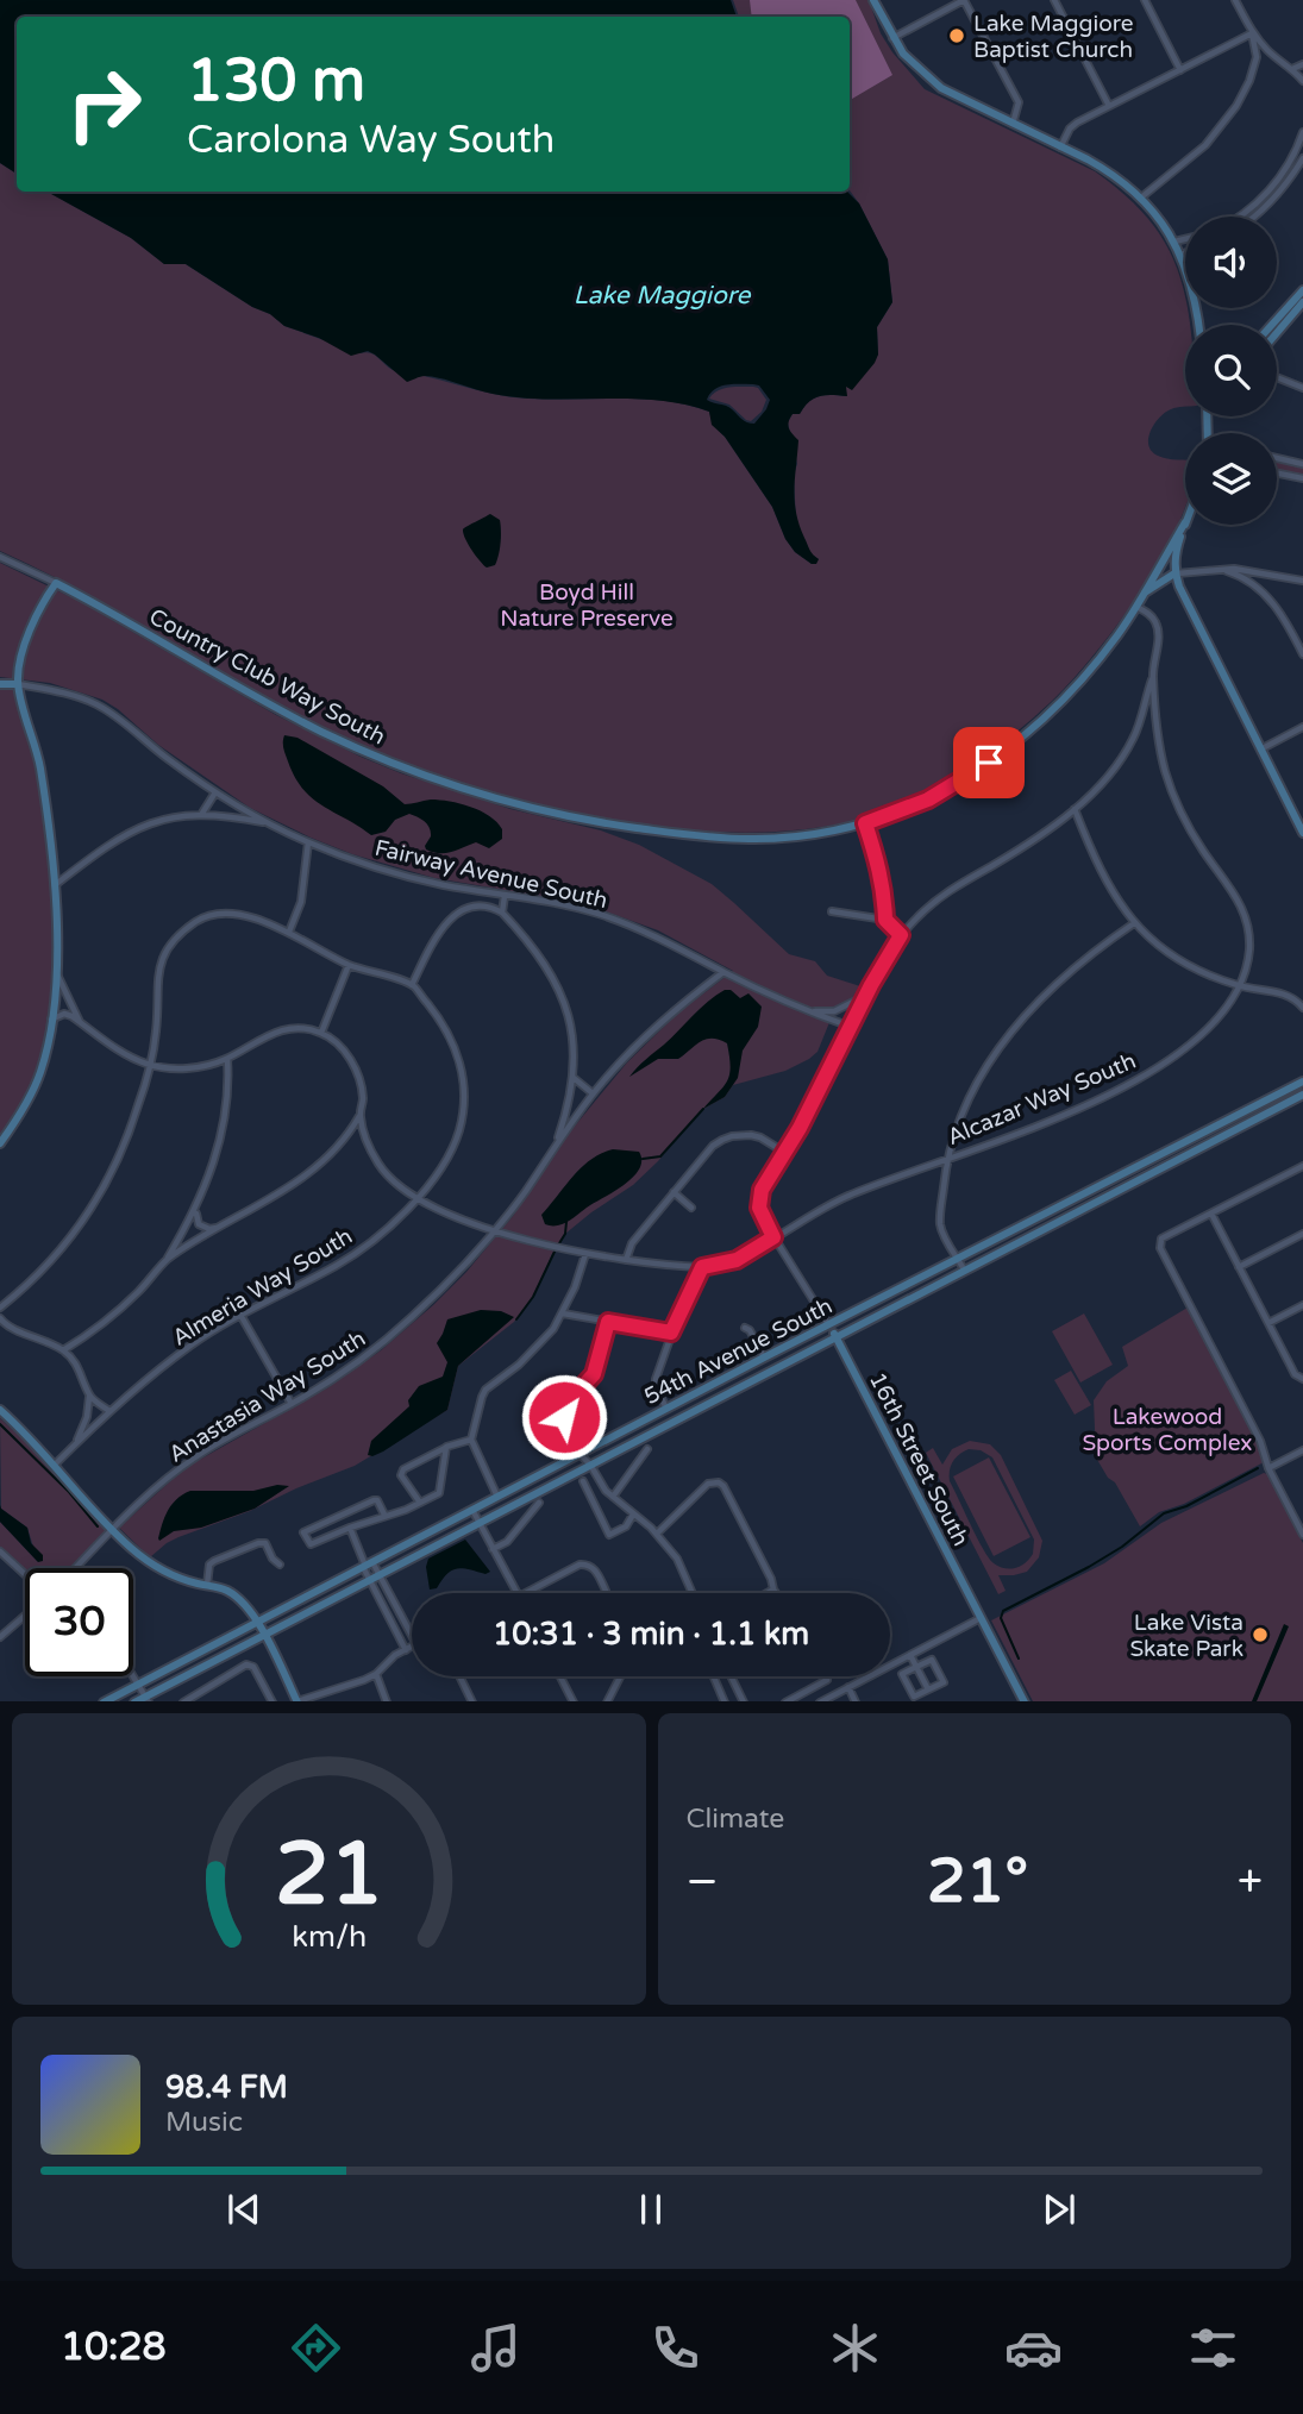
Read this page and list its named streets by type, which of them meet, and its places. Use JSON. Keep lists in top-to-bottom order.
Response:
{
  "streets": {
    "main road": [
      "Country Club Way South",
      "Fairway Avenue South",
      "54th Avenue South",
      "16th Street South"
    ],
    "street": ["Alcazar Way South", "Almeria Way South", "Anastasia Way South"]
  },
  "crossings": [
    ["Country Club Way South", "Alcazar Way South"],
    ["Fairway Avenue South", "Anastasia Way South"],
    ["Alcazar Way South", "16th Street South"],
    ["54th Avenue South", "16th Street South"]
  ],
  "water": ["Lake Maggiore"],
  "parks": ["Boyd Hill Nature Preserve", "Lakewood Sports Complex"],
  "places": ["Lake Maggiore Baptist Church", "Lake Vista Skate Park"],
  "page": {
    "turn": ["130 m", "Carolona Way South"],
    "limit": "30",
    "trip": "10:31 · 3 min · 1.1 km",
    "tile": "Climate",
    "heat": ["−", "21°", "+"],
    "song": ["98.4 FM", "Music"],
    "tabs": "10:28",
    "gauge": ["21", "km/h"]
  }
}
